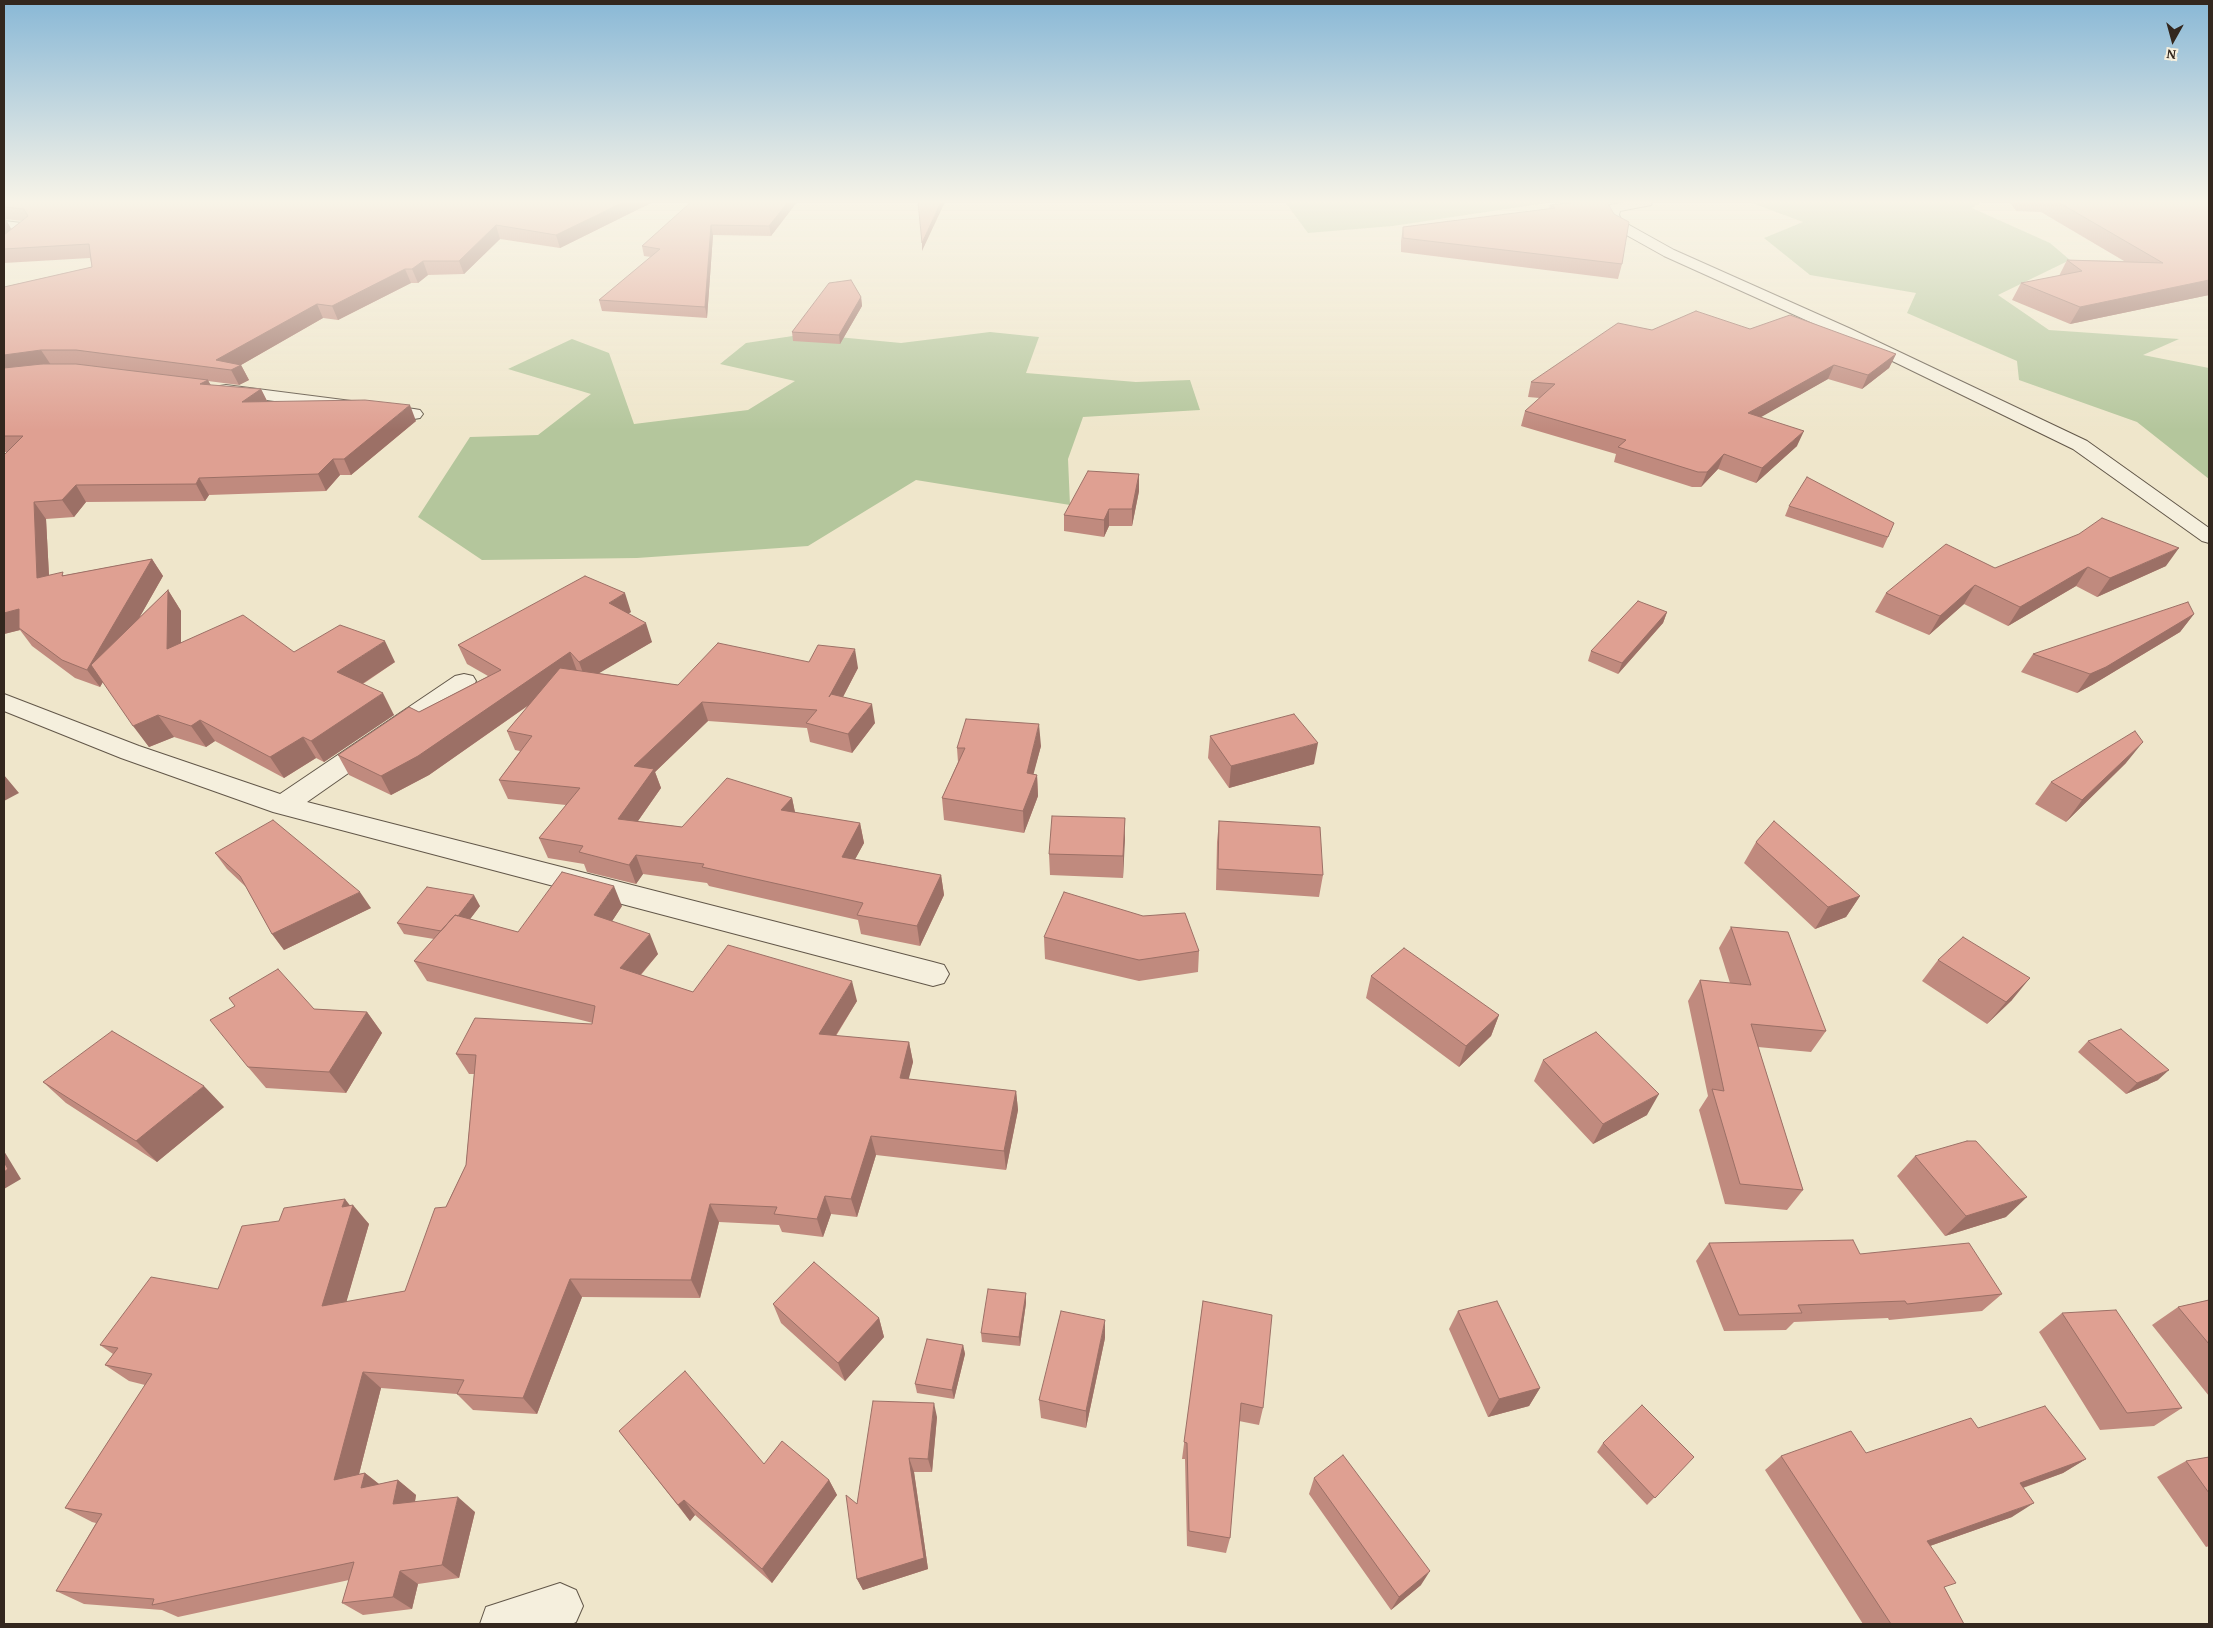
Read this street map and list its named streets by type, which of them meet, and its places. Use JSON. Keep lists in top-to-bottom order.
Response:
{
  "north": "bottom"
}
